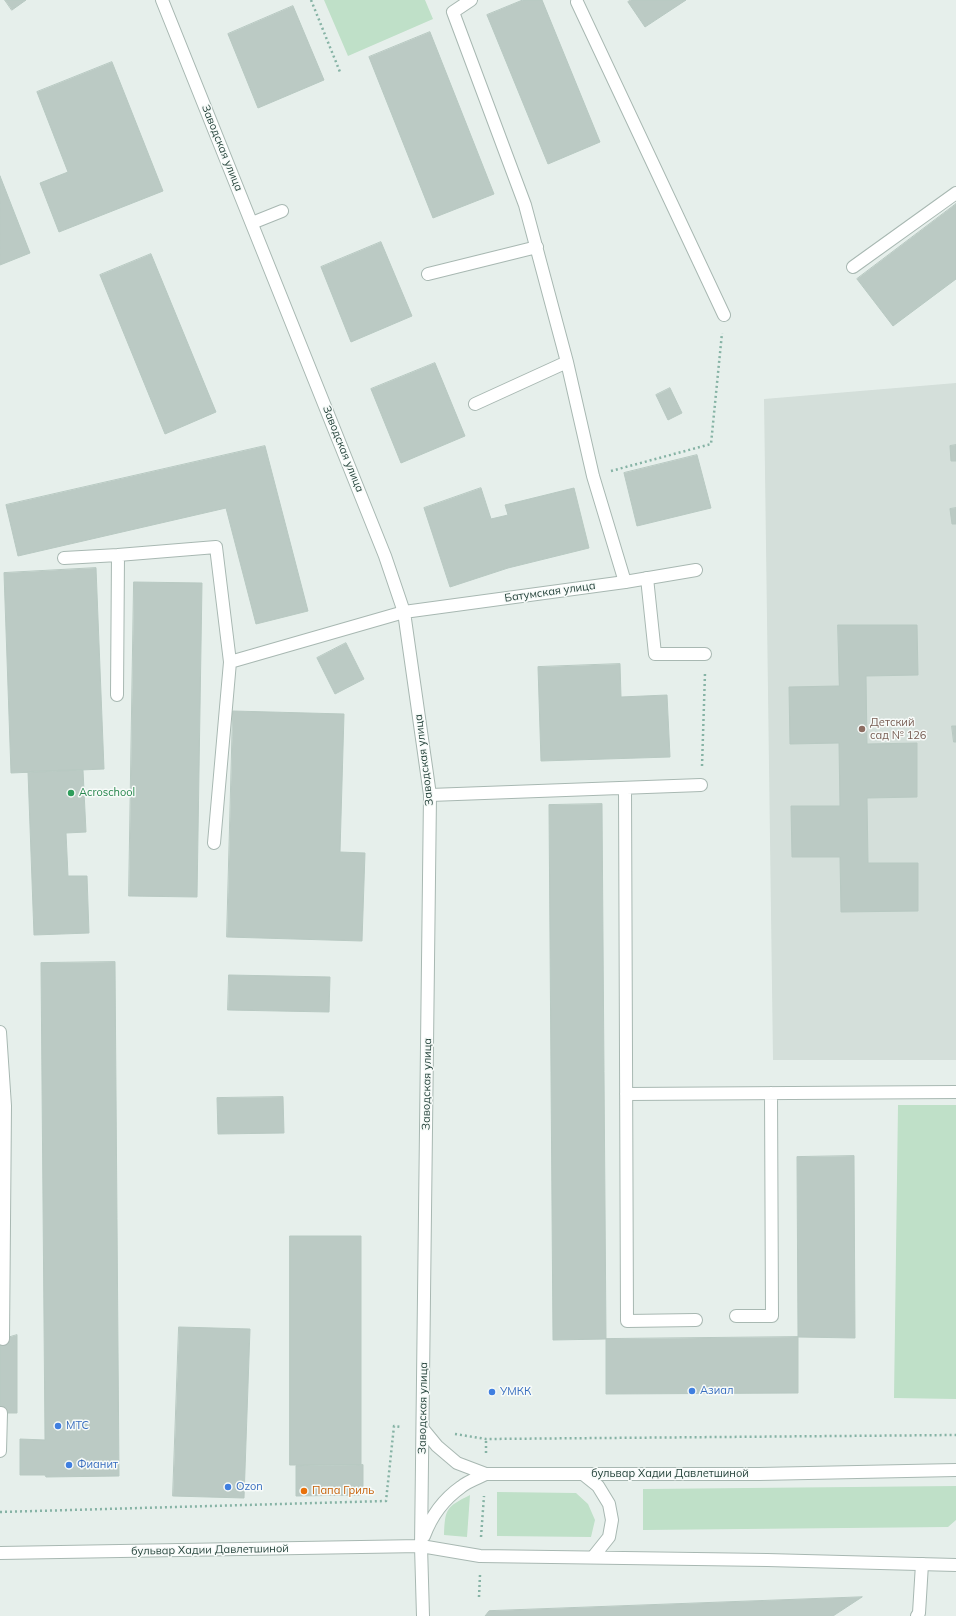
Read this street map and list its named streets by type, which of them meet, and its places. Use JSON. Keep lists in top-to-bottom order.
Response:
{
  "streets": {
    "street": ["Заводская улица", "Батумская улица", "бульвар Хадии Давлетшиной"]
  },
  "crossings": [
    ["Заводская улица", "Батумская улица"],
    ["Заводская улица", "бульвар Хадии Давлетшиной"]
  ],
  "places": [
    "Детский сад № 126",
    "Acroschool",
    "Азиал",
    "УМКК",
    "МТС",
    "Фианит",
    "Ozon",
    "Папа Гриль"
  ]
}
